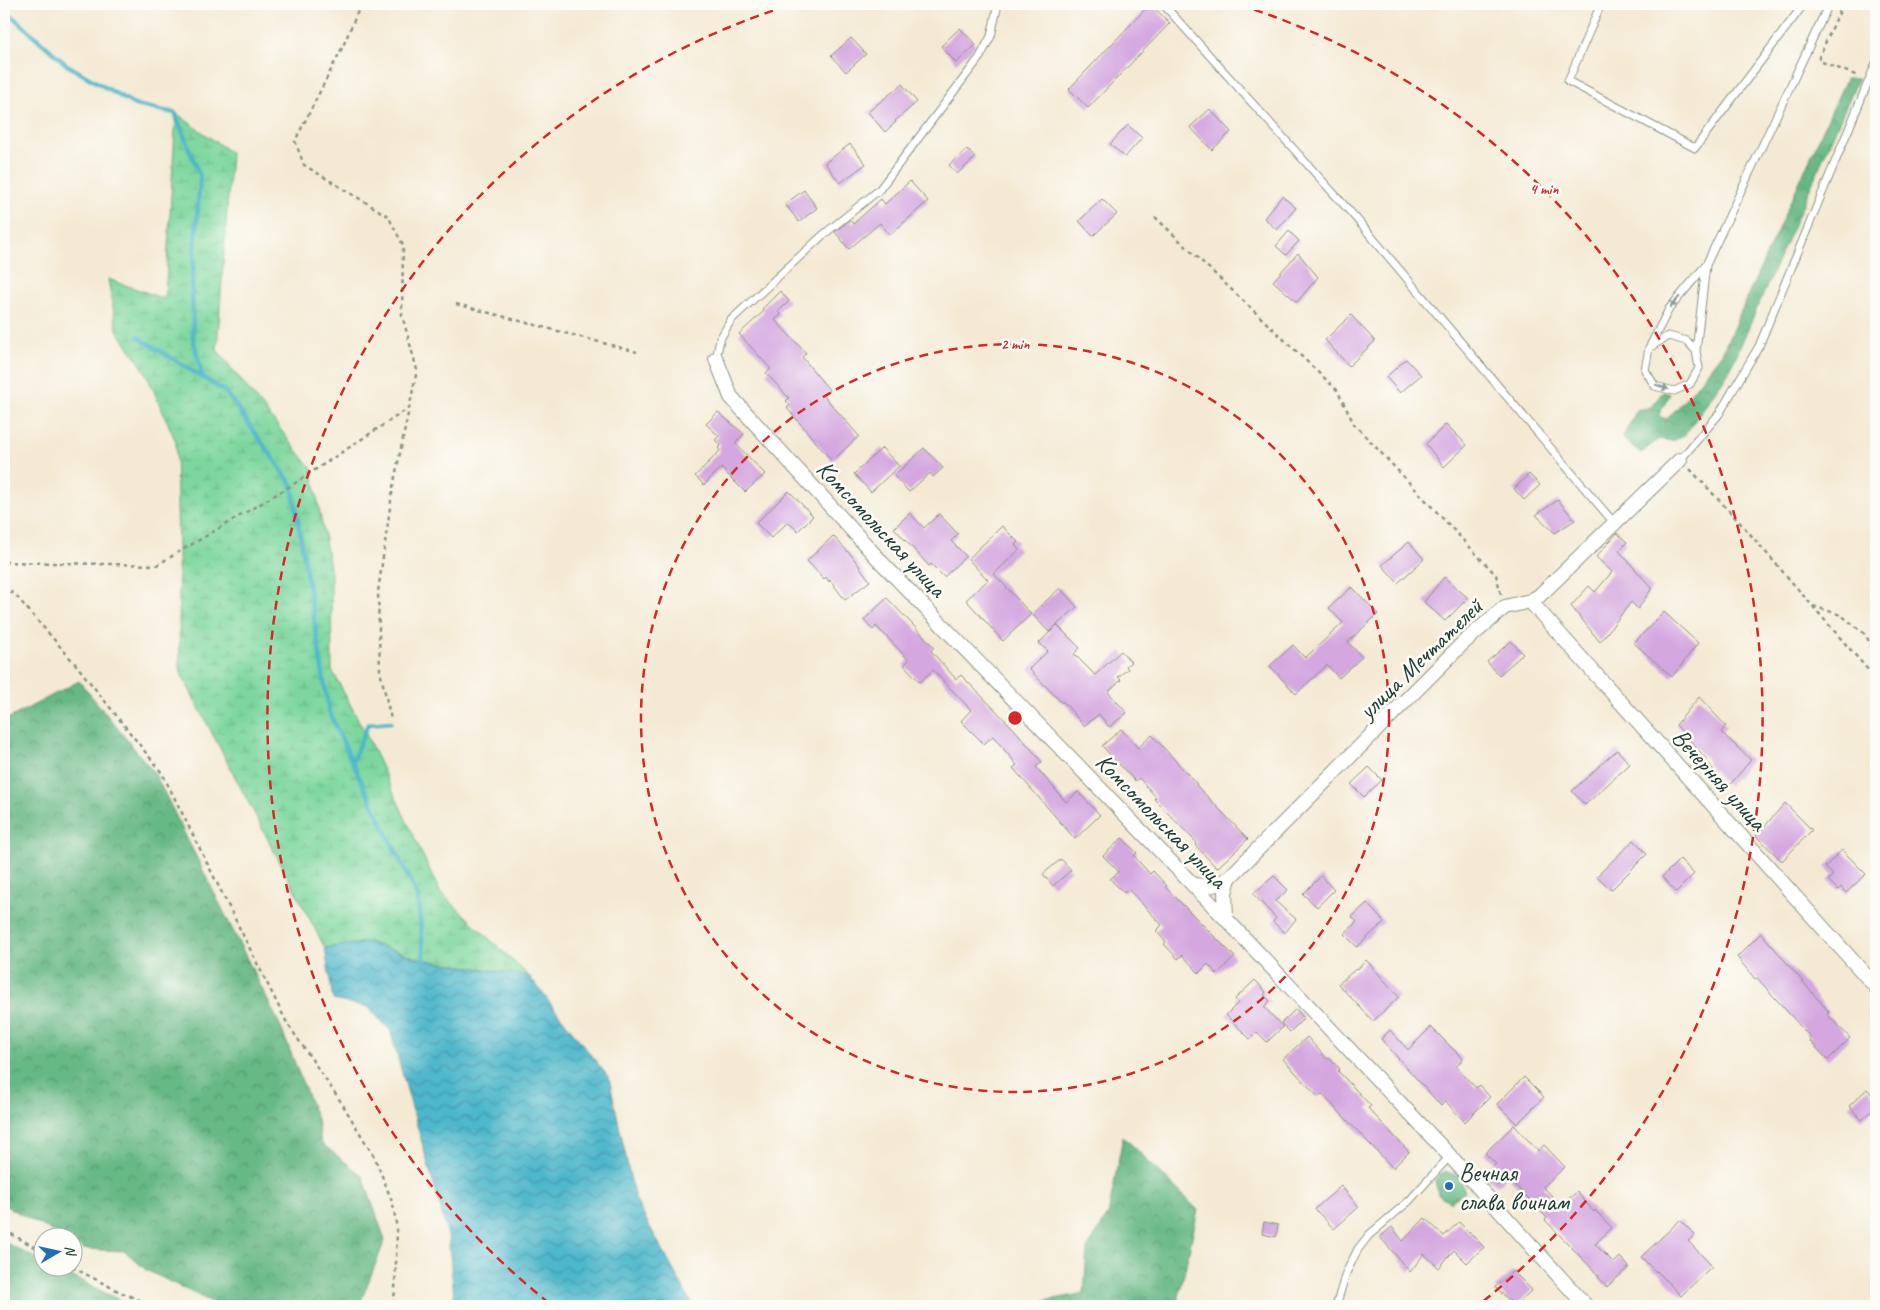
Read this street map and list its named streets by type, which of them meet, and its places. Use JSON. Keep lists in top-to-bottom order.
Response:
{
  "streets": {
    "street": ["Комсомольская улица", "улица Мечтателей", "Вечерняя улица"]
  },
  "crossings": [
    ["Комсомольская улица", "улица Мечтателей"],
    ["улица Мечтателей", "Вечерняя улица"]
  ],
  "places": ["Вечная слава воинам"],
  "north": "right",
  "rings": ["4 min", "2 min"]
}
